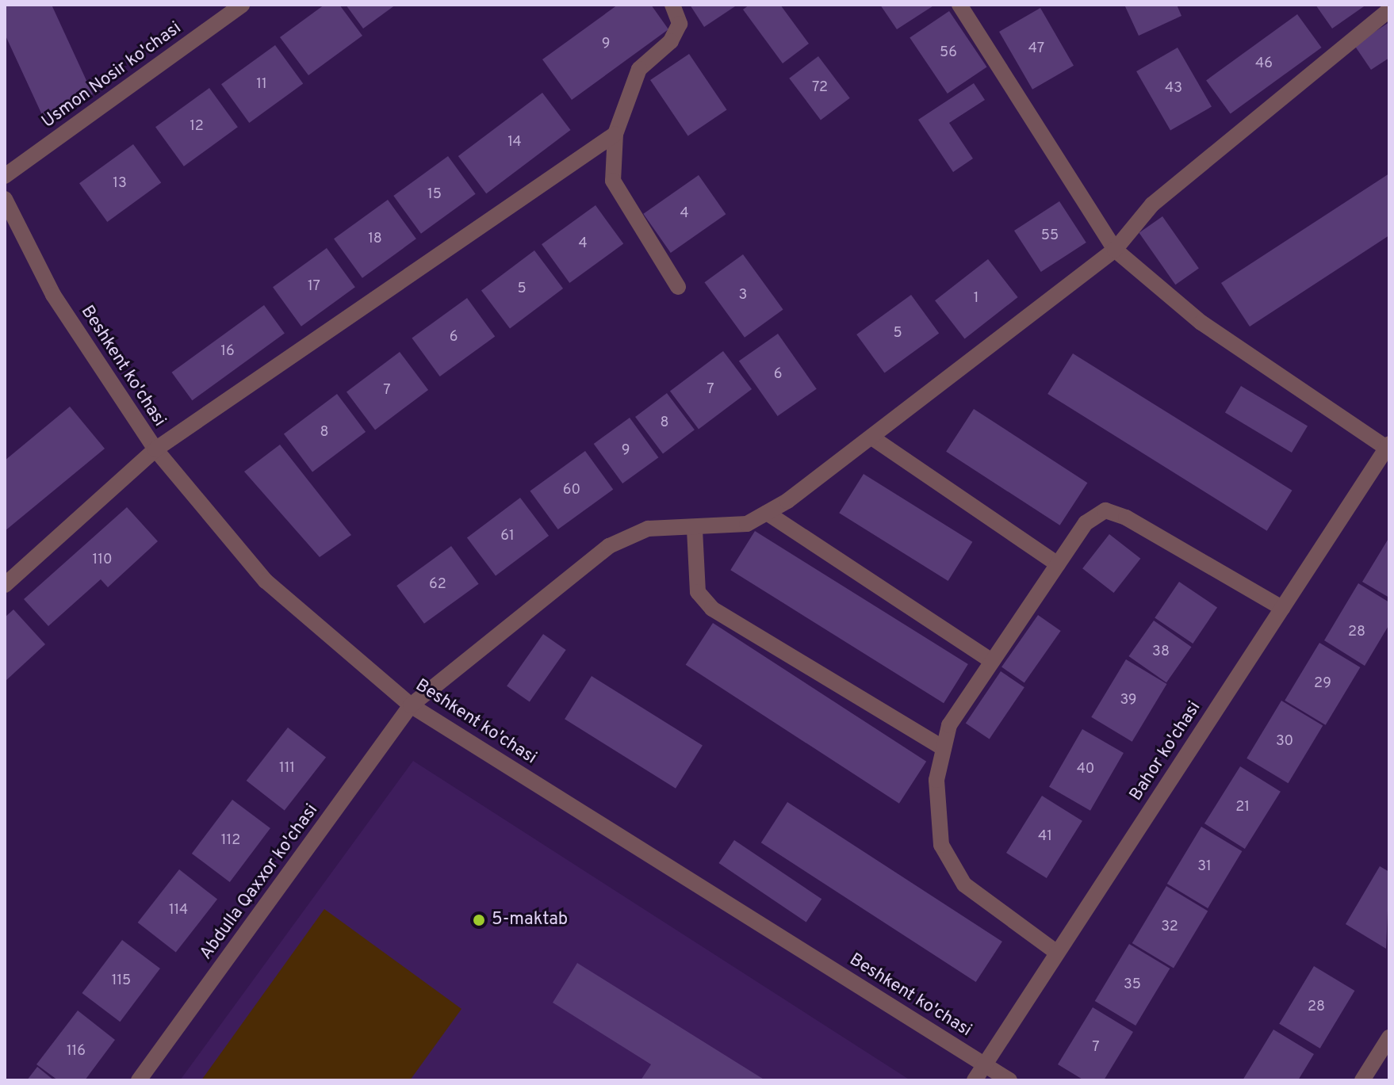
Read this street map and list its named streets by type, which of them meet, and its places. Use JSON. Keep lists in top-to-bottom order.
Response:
{
  "streets": {
    "street": [
      "Usmon Nosir ko'chasi",
      "Beshkent ko'chasi",
      "Bahor ko'chasi",
      "Abdulla Qaxxor ko'chasi"
    ]
  },
  "crossings": [
    ["Beshkent ko'chasi", "Bahor ko'chasi"],
    ["Beshkent ko'chasi", "Abdulla Qaxxor ko'chasi"]
  ],
  "places": ["5-maktab"],
  "house_numbers": [
    "9",
    "47",
    "56",
    "46",
    "11",
    "72",
    "43",
    "12",
    "14",
    "13",
    "15",
    "4",
    "55",
    "18",
    "4",
    "17",
    "5",
    "3",
    "1",
    "5",
    "6",
    "16",
    "6",
    "7",
    "7",
    "8",
    "8",
    "9",
    "60",
    "61",
    "110",
    "62",
    "28",
    "38",
    "29",
    "39",
    "30",
    "111",
    "40",
    "21",
    "41",
    "112",
    "31",
    "114",
    "32",
    "115",
    "35",
    "28",
    "7",
    "116"
  ]
}
